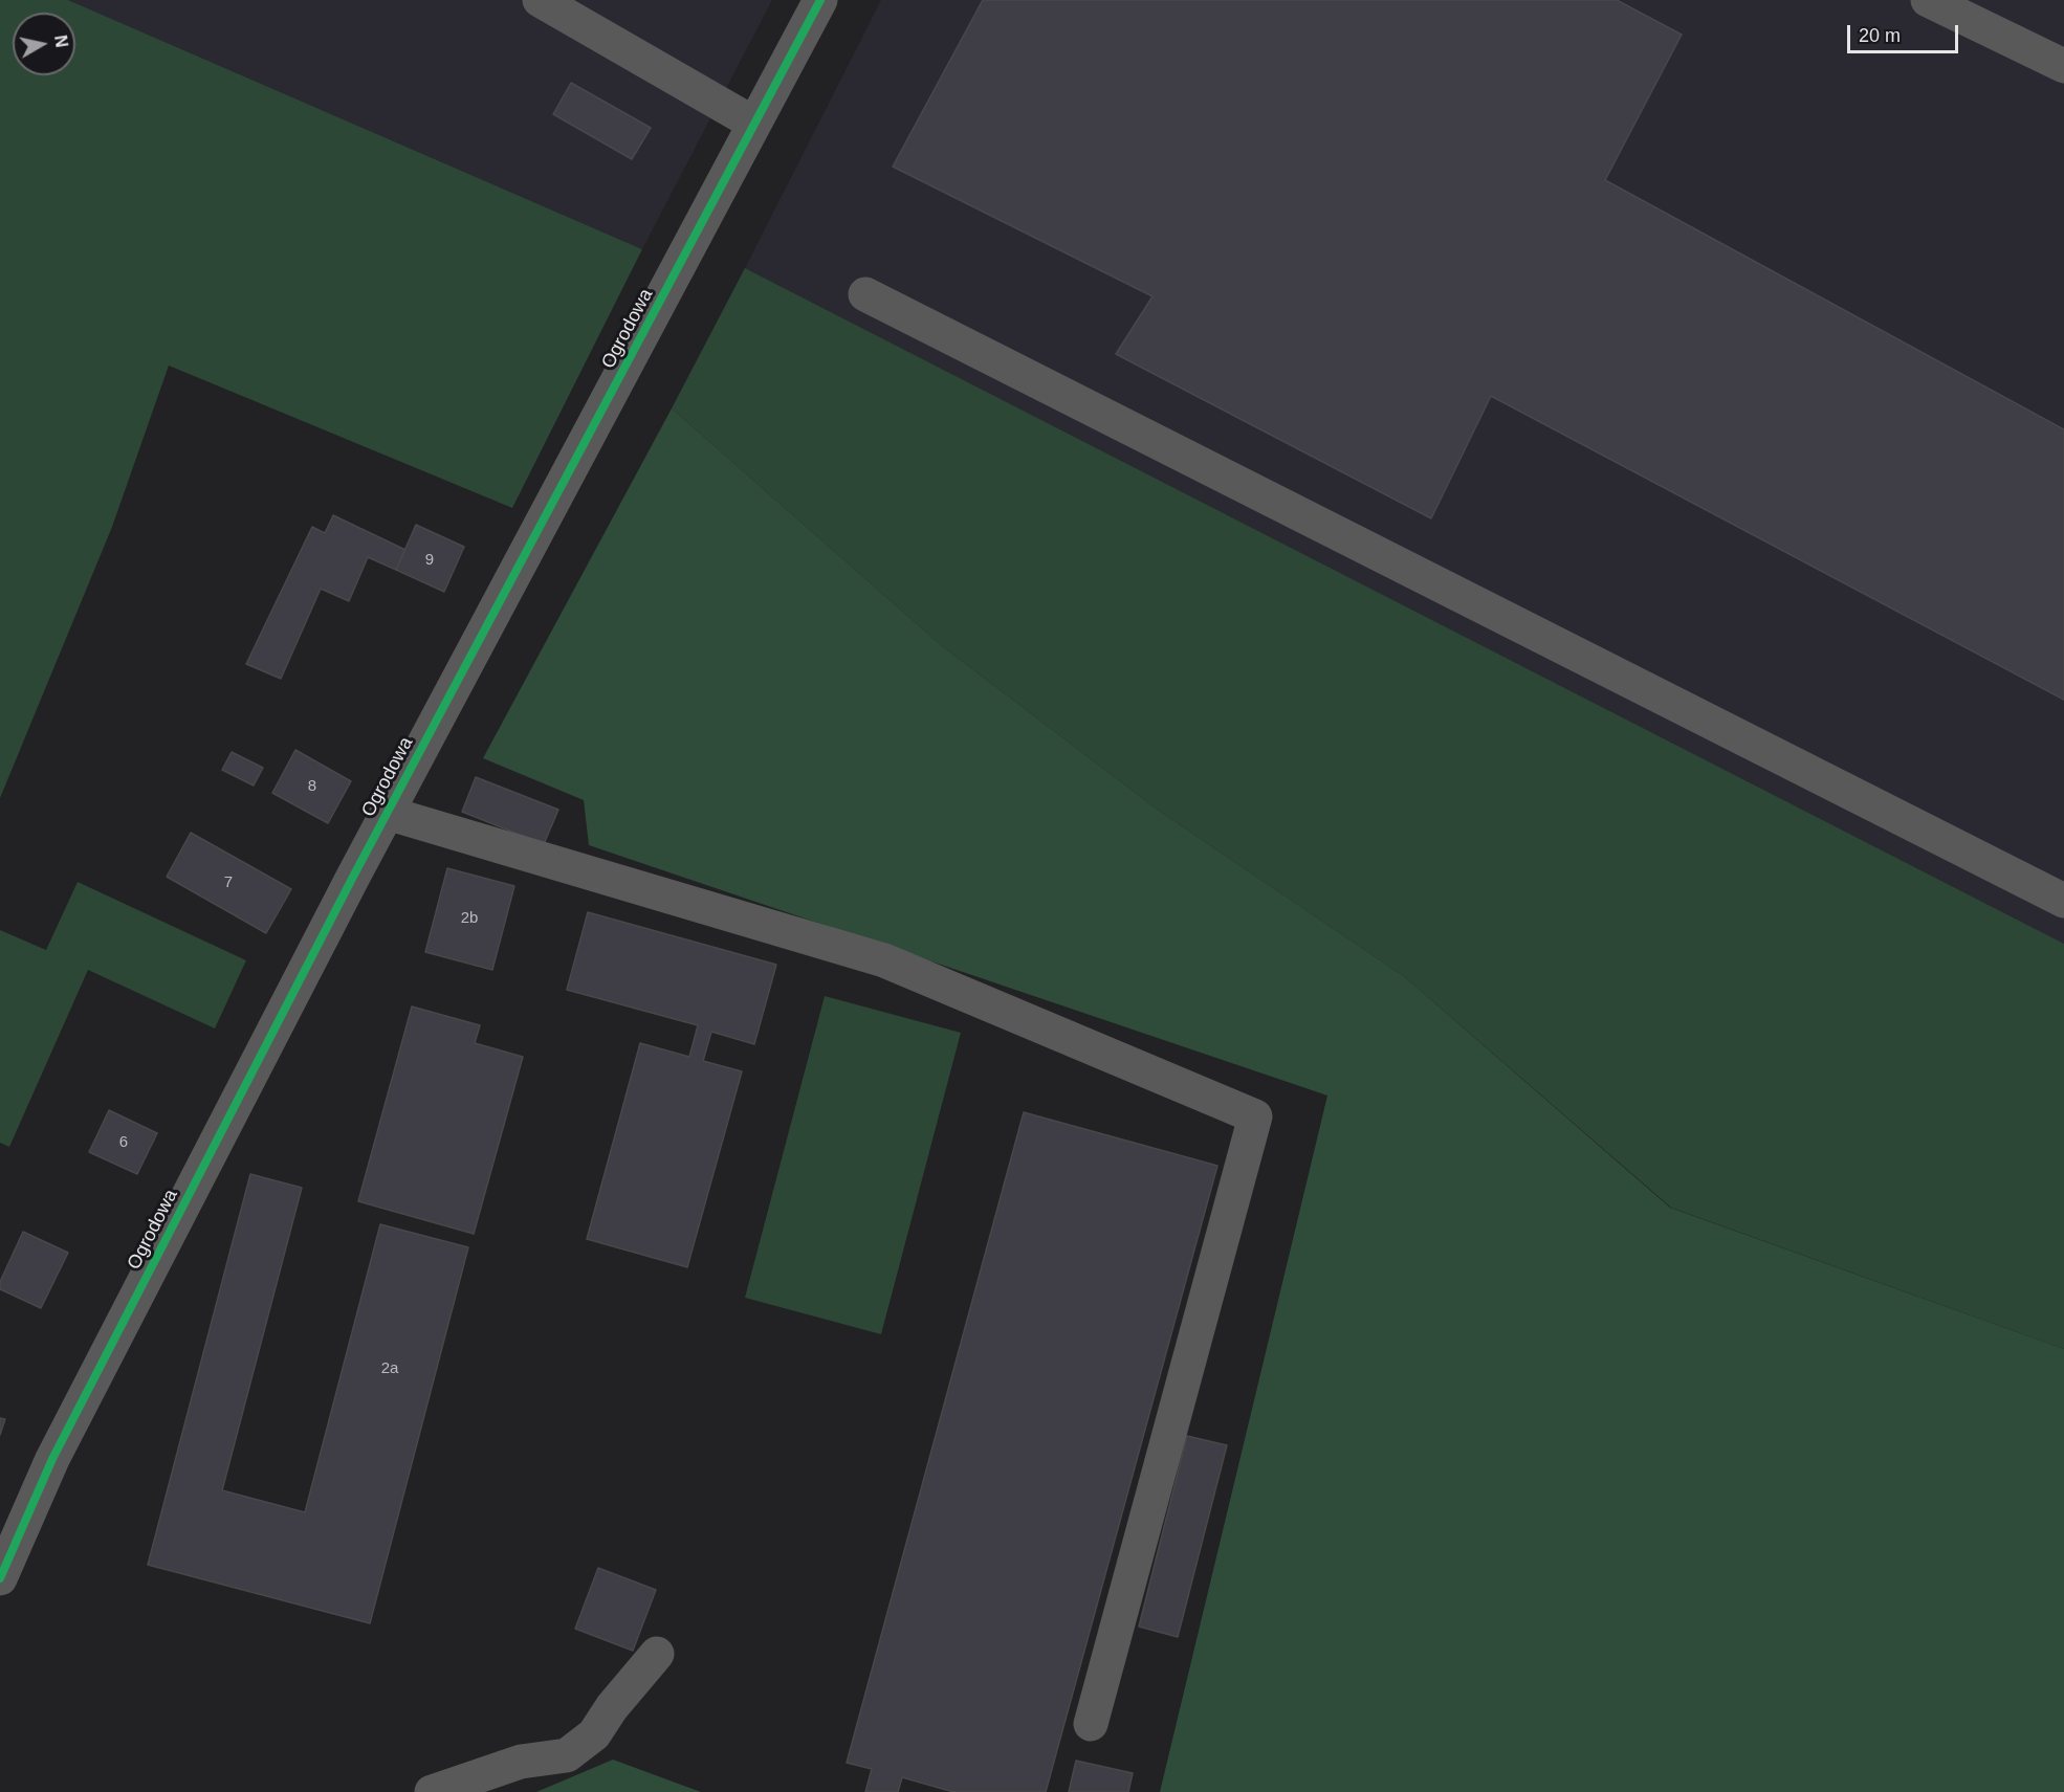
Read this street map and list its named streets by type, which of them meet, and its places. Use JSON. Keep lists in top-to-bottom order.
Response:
{
  "streets": {
    "street": ["Ogrodowa"]
  },
  "house_numbers": [
    "9",
    "8",
    "7",
    "2b",
    "6",
    "2a"
  ],
  "scale_bar": "20 m",
  "north": "right"
}
